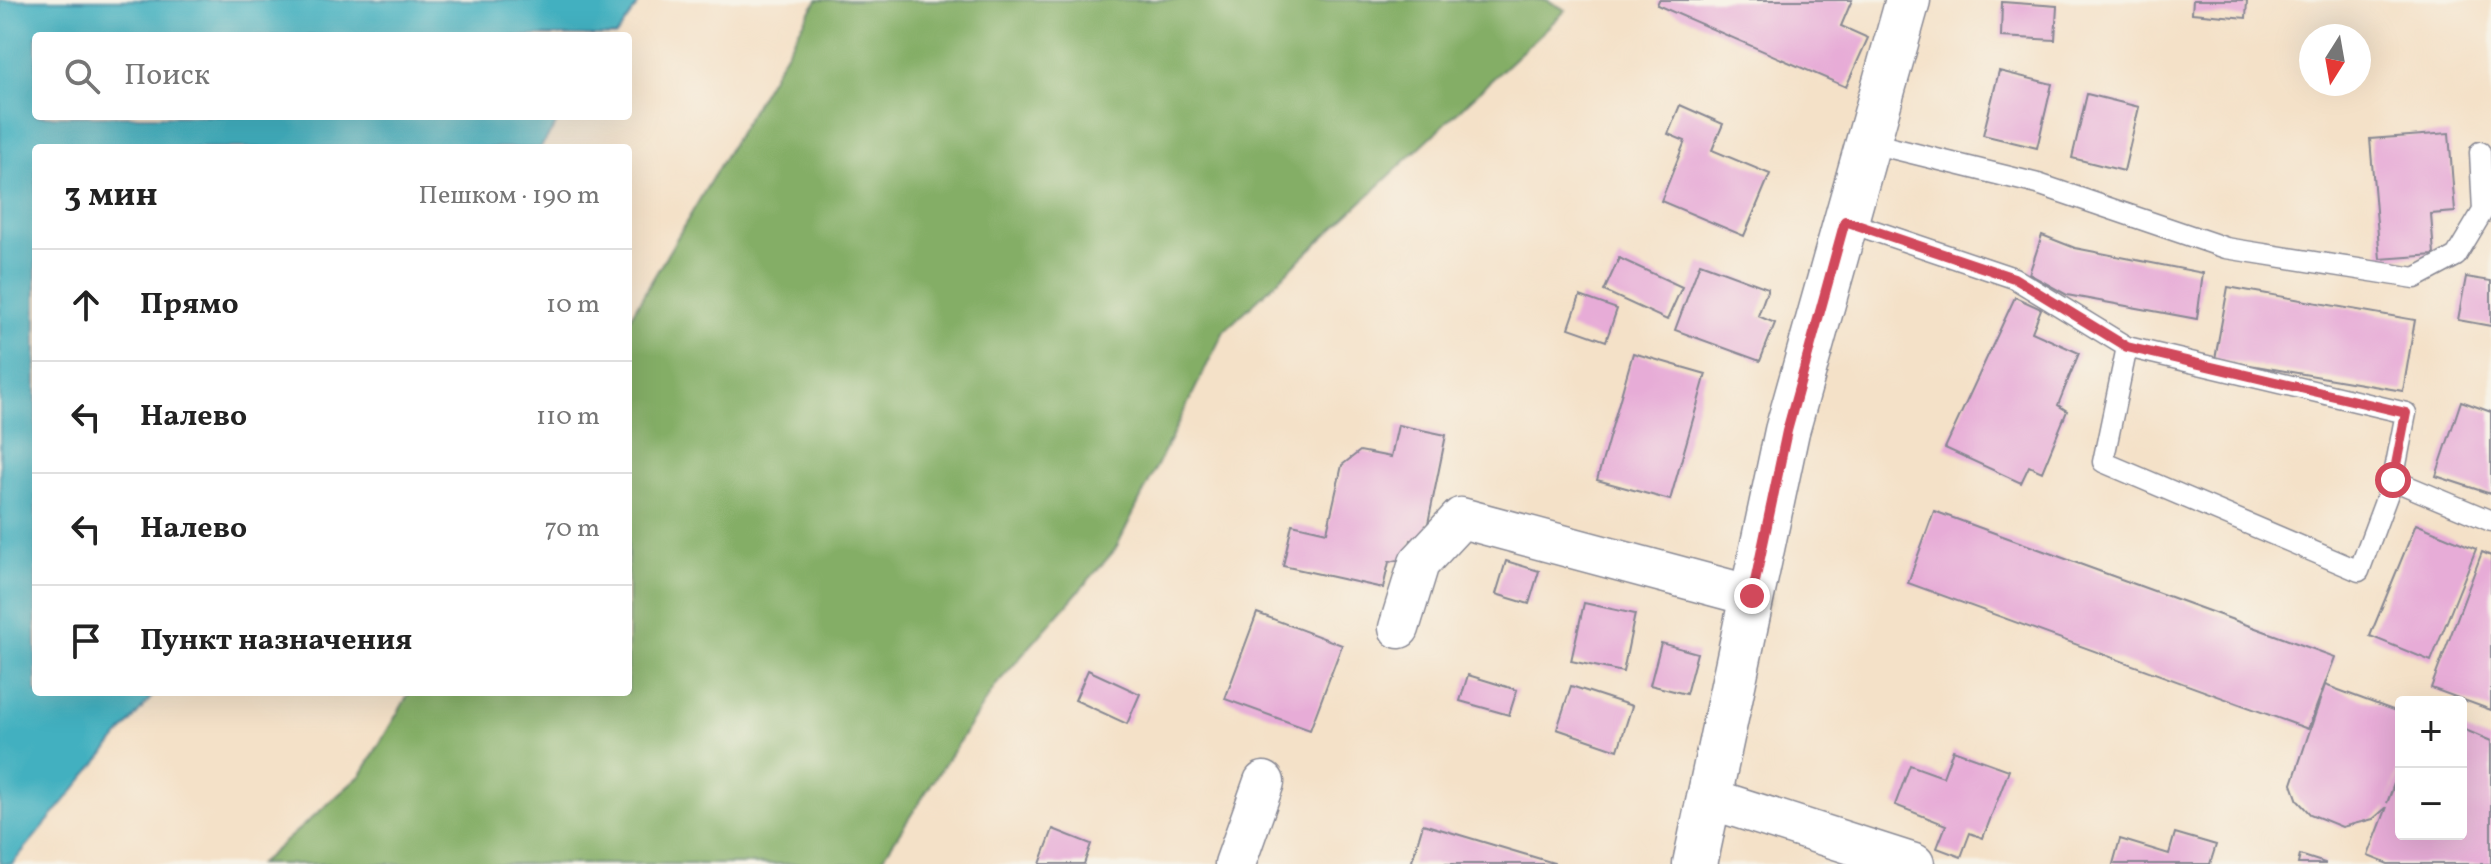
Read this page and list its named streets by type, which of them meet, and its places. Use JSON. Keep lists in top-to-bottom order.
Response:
{
  "north": "bottom",
  "page": {
    "search": "Поиск",
    "heading": ["3 мин", "Пешком · 190 m"],
    "list": [
      ["Прямо", "10 m"],
      ["Налево", "110 m"],
      ["Налево", "70 m"],
      "Пункт назначения"
    ],
    "map_buttons": ["+", "−"]
  }
}
